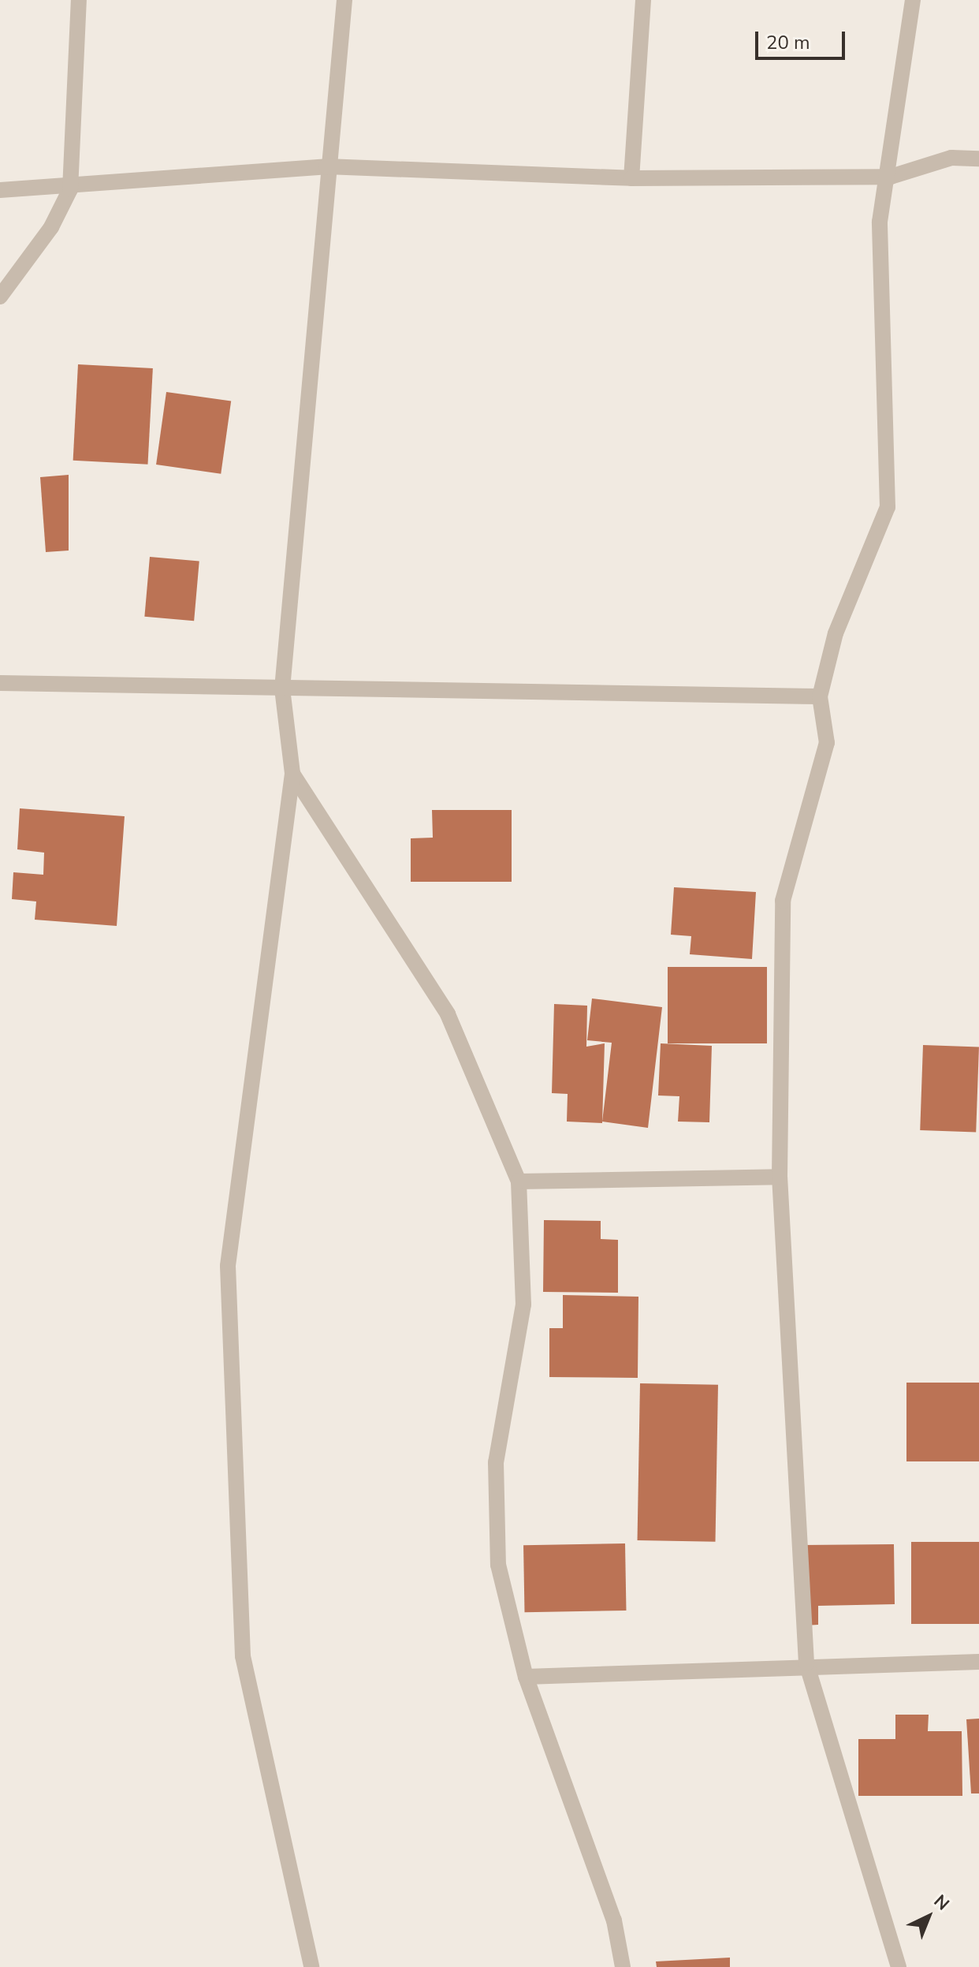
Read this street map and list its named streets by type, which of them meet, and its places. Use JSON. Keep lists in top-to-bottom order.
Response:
{
  "scale_bar": "20 m",
  "north": "top right"
}
